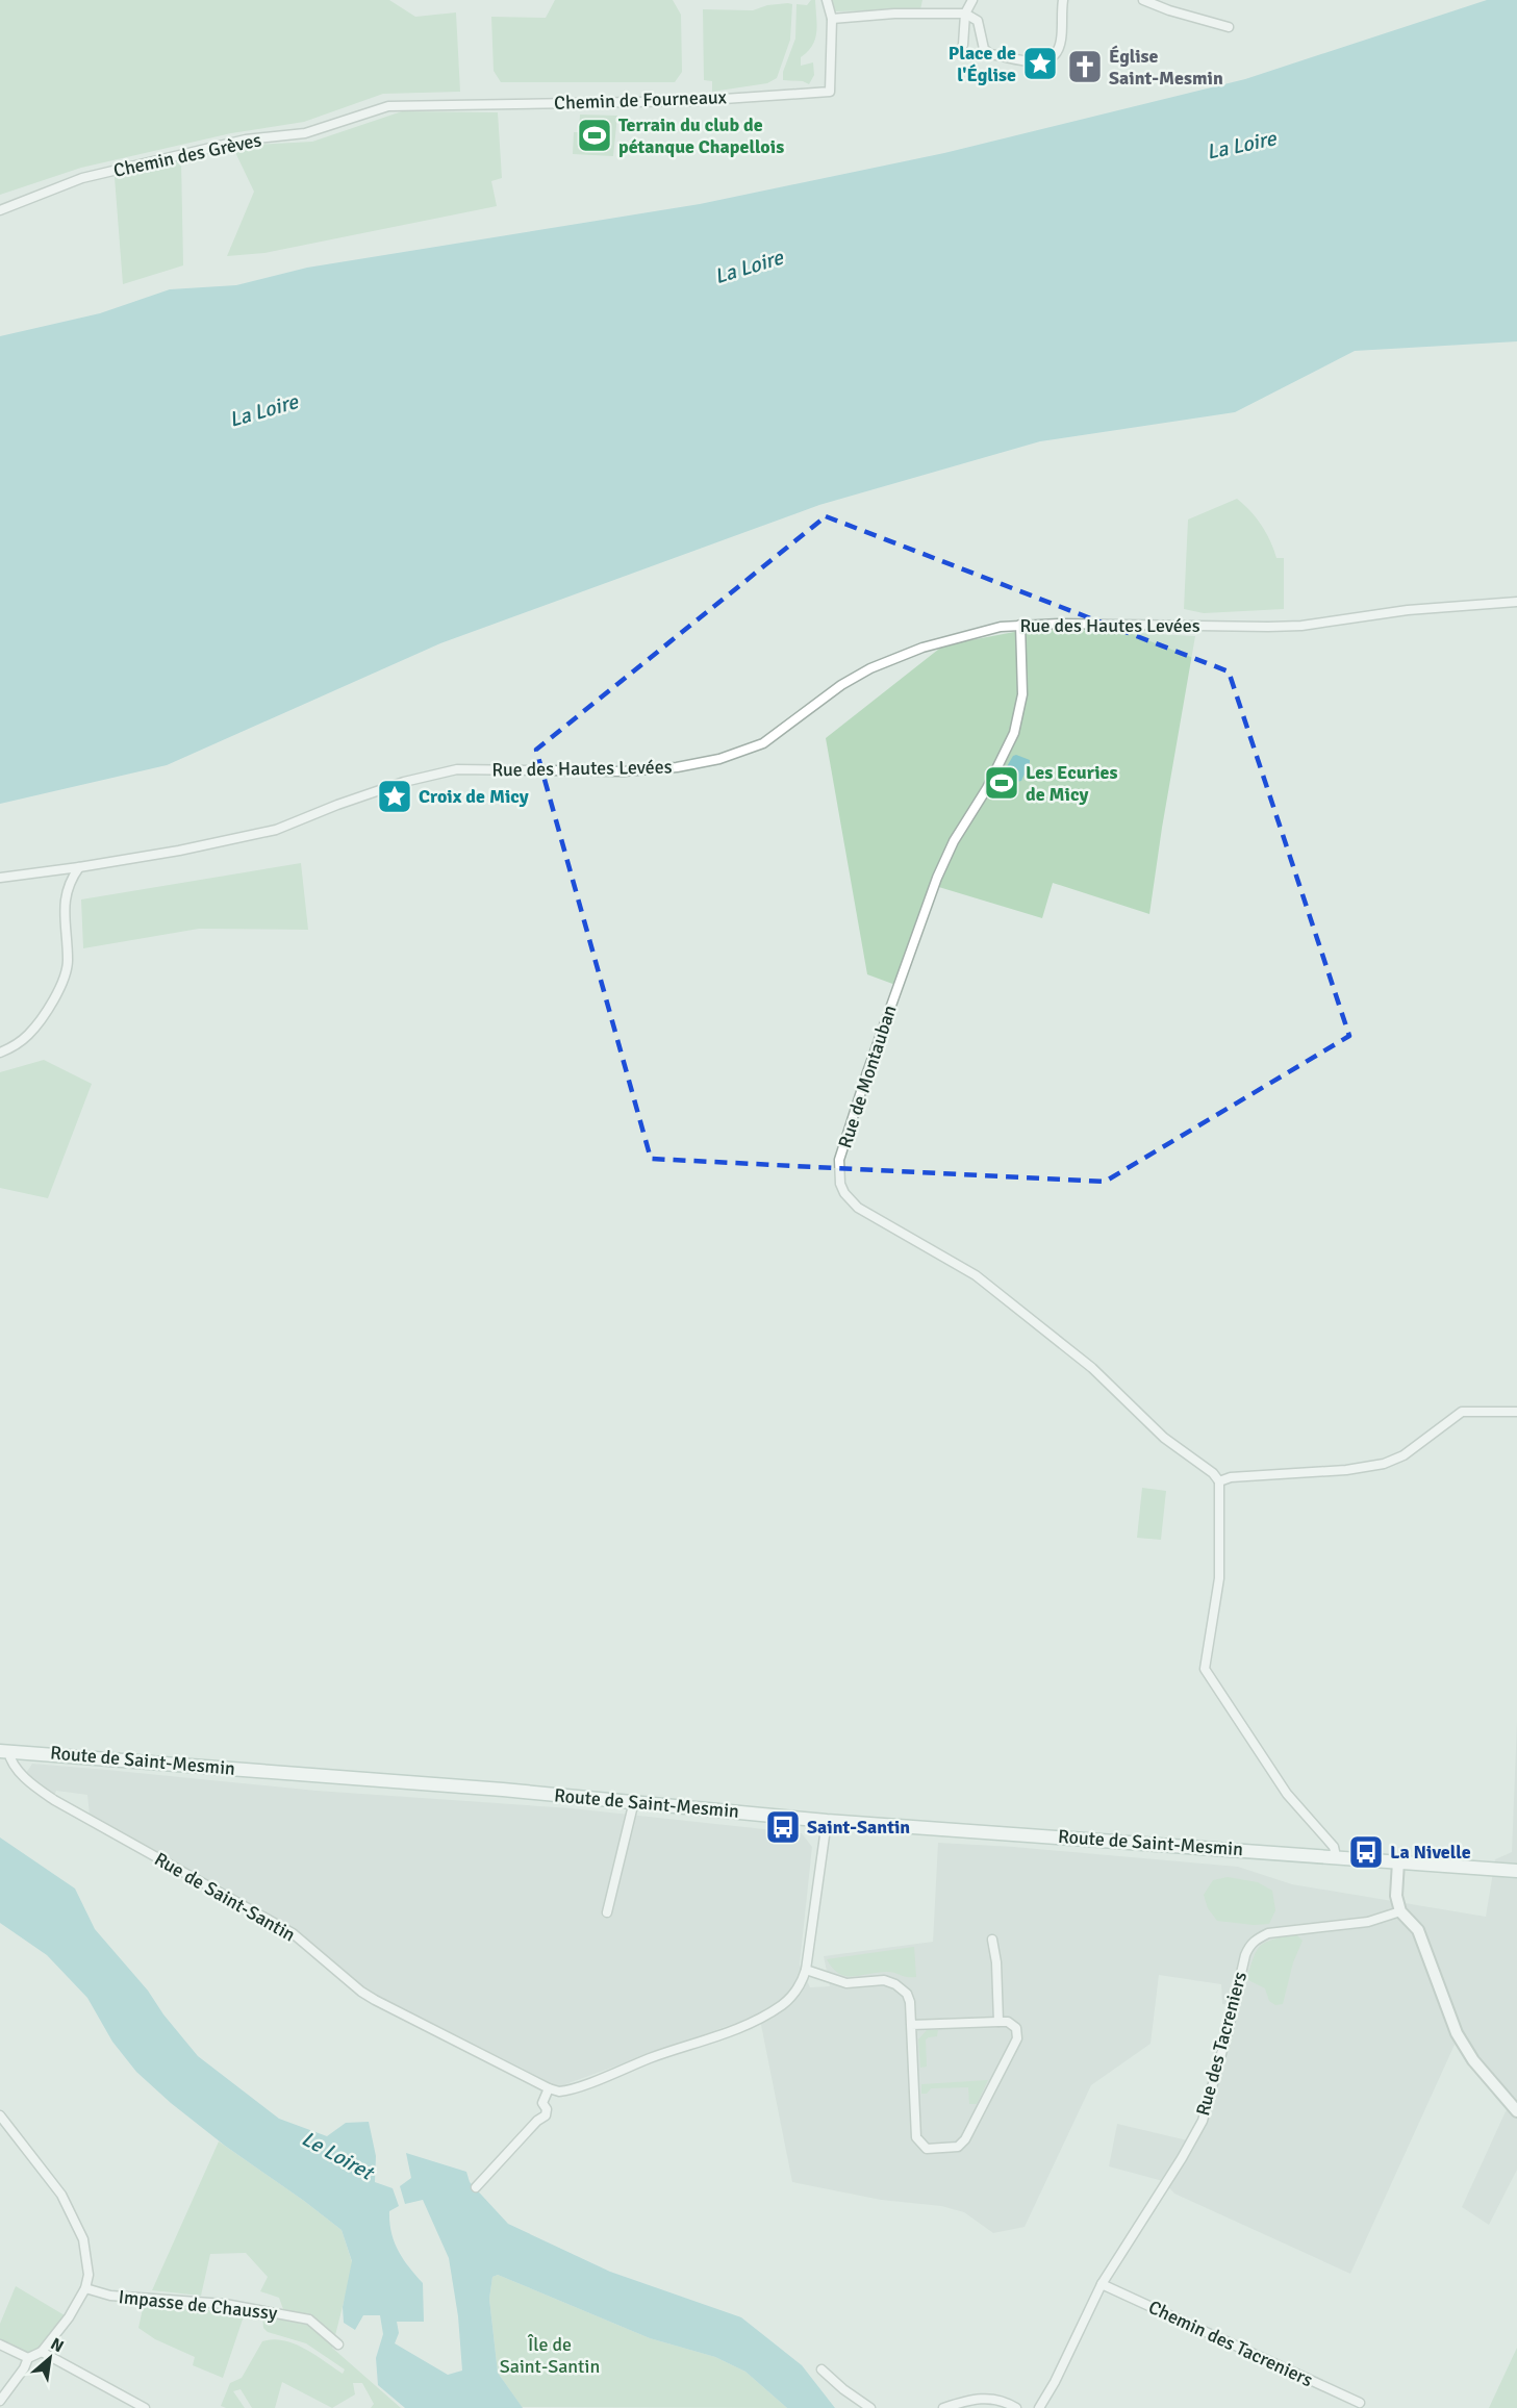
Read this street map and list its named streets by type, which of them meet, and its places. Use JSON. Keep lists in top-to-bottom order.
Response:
{
  "streets": {
    "main road": ["Route de Saint-Mesmin"],
    "street": [
      "Chemin de Fourneaux",
      "Chemin des Grèves",
      "Rue des Hautes Levées",
      "Rue de Montauban",
      "Rue de Saint-Santin",
      "Rue des Tacreniers",
      "Impasse de Chaussy",
      "Chemin des Tacreniers"
    ]
  },
  "crossings": [
    ["Chemin de Fourneaux", "Chemin des Grèves"],
    ["Rue des Hautes Levées", "Rue de Montauban"],
    ["Route de Saint-Mesmin", "Rue de Saint-Santin"],
    ["Rue des Tacreniers", "Chemin des Tacreniers"]
  ],
  "water": ["La Loire", "Le Loiret"],
  "parks": ["Île de Saint-Santin"],
  "places": {
    "place": ["Place de l'Église", "Croix de Micy"],
    "church": ["Église Saint-Mesmin"],
    "sports": ["Terrain du club de pétanque Chapellois", "Les Ecuries de Micy"],
    "bus stop": ["Saint-Santin", "La Nivelle"]
  },
  "north": "top right"
}
